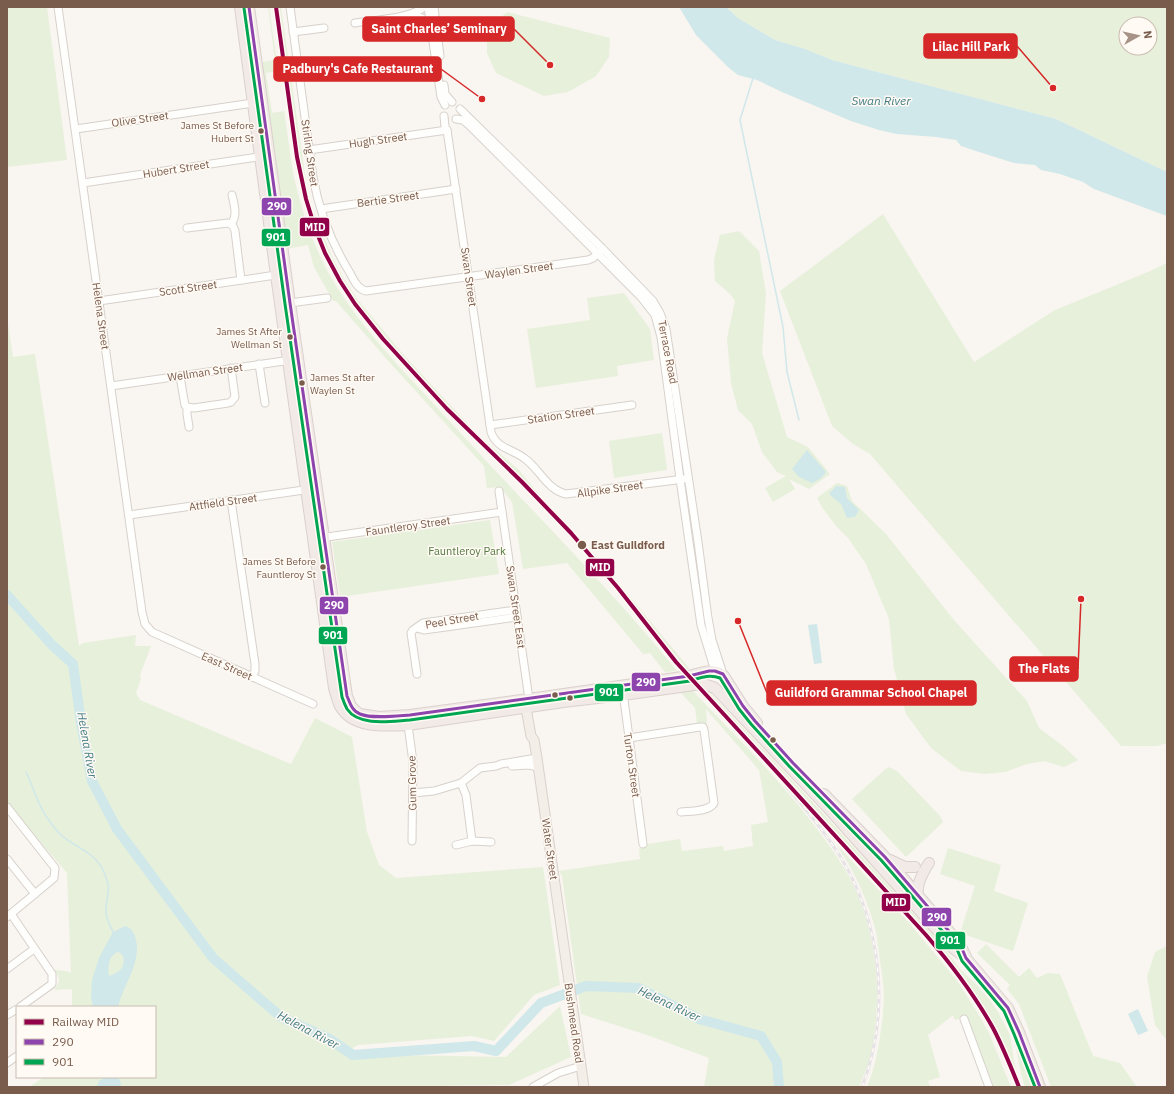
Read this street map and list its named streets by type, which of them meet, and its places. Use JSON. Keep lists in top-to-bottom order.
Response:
{
  "streets": {
    "main road": ["Water Street", "Bushmead Road"],
    "street": [
      "Olive Street",
      "Hugh Street",
      "Stirling Street",
      "Hubert Street",
      "Bertie Street",
      "Waylen Street",
      "Swan Street",
      "Scott Street",
      "Helena Street",
      "Terrace Road",
      "Wellman Street",
      "Station Street",
      "Allpike Street",
      "Attfield Street",
      "Fauntleroy Street",
      "Swan Street East",
      "Peel Street",
      "East Street",
      "Turton Street",
      "Gum Grove"
    ]
  },
  "crossings": [
    ["Olive Street", "Helena Street"],
    ["Hugh Street", "Stirling Street"],
    ["Hugh Street", "Swan Street"],
    ["Stirling Street", "Bertie Street"],
    ["Stirling Street", "Waylen Street"],
    ["Hubert Street", "Helena Street"],
    ["Bertie Street", "Swan Street"],
    ["Waylen Street", "Swan Street"],
    ["Waylen Street", "Terrace Road"],
    ["Swan Street", "Terrace Road"],
    ["Swan Street", "Station Street"],
    ["Swan Street", "Allpike Street"],
    ["Scott Street", "Helena Street"],
    ["Helena Street", "Wellman Street"],
    ["Helena Street", "Attfield Street"],
    ["Helena Street", "East Street"],
    ["Terrace Road", "Allpike Street"],
    ["Station Street", "Allpike Street"],
    ["Fauntleroy Street", "Swan Street East"],
    ["Swan Street East", "Peel Street"],
    ["Swan Street East", "Water Street"],
    ["Water Street", "Bushmead Road"]
  ],
  "water": ["Swan River", "Helena River"],
  "parks": ["Fauntleroy Park"],
  "places": [
    "Saint Charles’ Seminary",
    "Lilac Hill Park",
    "Padbury's Cafe Restaurant",
    "James St Before Hubert St",
    "James St After Wellman St",
    "James St after Waylen St",
    "East Guildford",
    "James St Before Fauntleroy St",
    "The Flats",
    "Guildford Grammar School Chapel"
  ],
  "lines": ["rail line MID", "transit line 290", "transit line 901"],
  "legend": ["Railway MID", "290", "901"],
  "north": "right"
}
